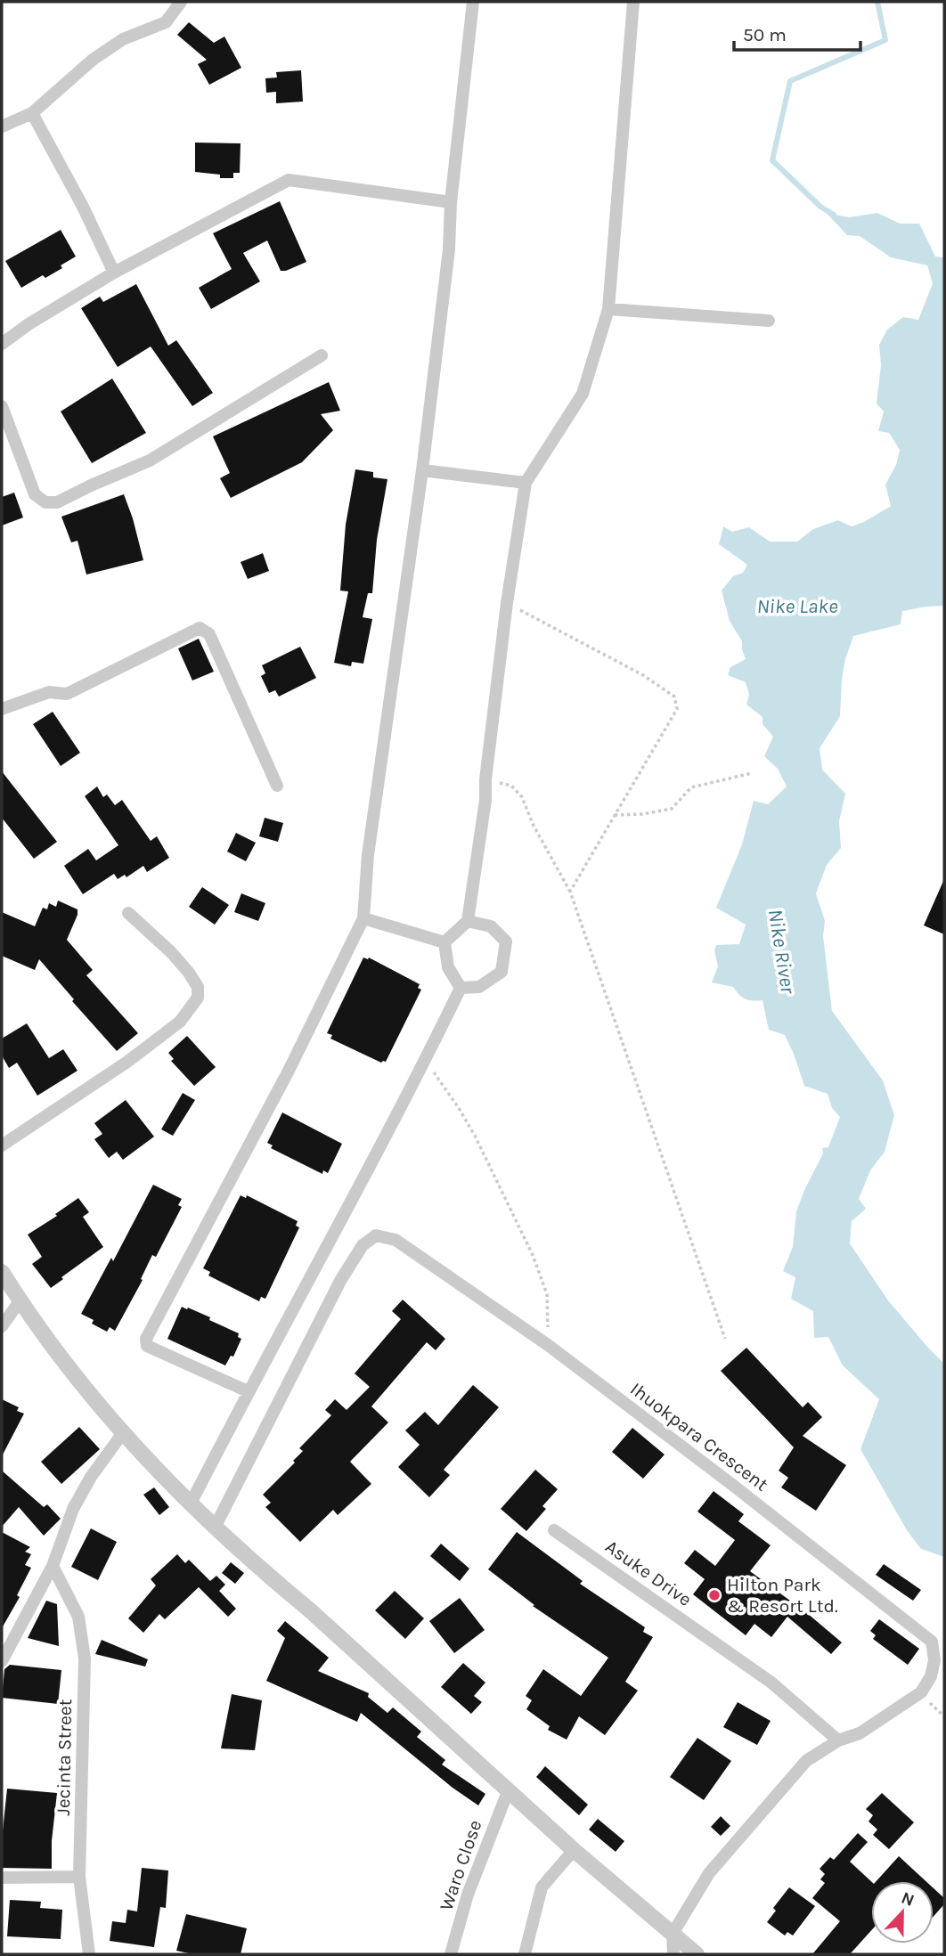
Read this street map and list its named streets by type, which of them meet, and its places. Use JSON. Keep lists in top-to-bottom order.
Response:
{
  "streets": {
    "street": [
      "Ihuokpara Crescent",
      "Asuke Drive",
      "Jecinta Street",
      "Waro Close"
    ]
  },
  "water": ["Nike Lake", "Nike River"],
  "places": ["Hilton Park & Resort Ltd."],
  "scale_bar": "50 m",
  "north": "top"
}
